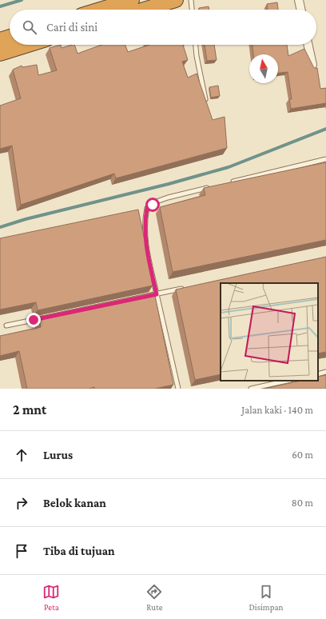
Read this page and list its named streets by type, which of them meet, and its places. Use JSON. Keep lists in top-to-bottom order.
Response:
{
  "north": "top",
  "page": {
    "search": "Cari di sini",
    "heading": ["2 mnt", "Jalan kaki · 140 m"],
    "list": [
      ["Lurus", "60 m"],
      ["Belok kanan", "80 m"],
      "Tiba di tujuan"
    ],
    "nav": ["Peta", "Rute", "Disimpan"]
  }
}
